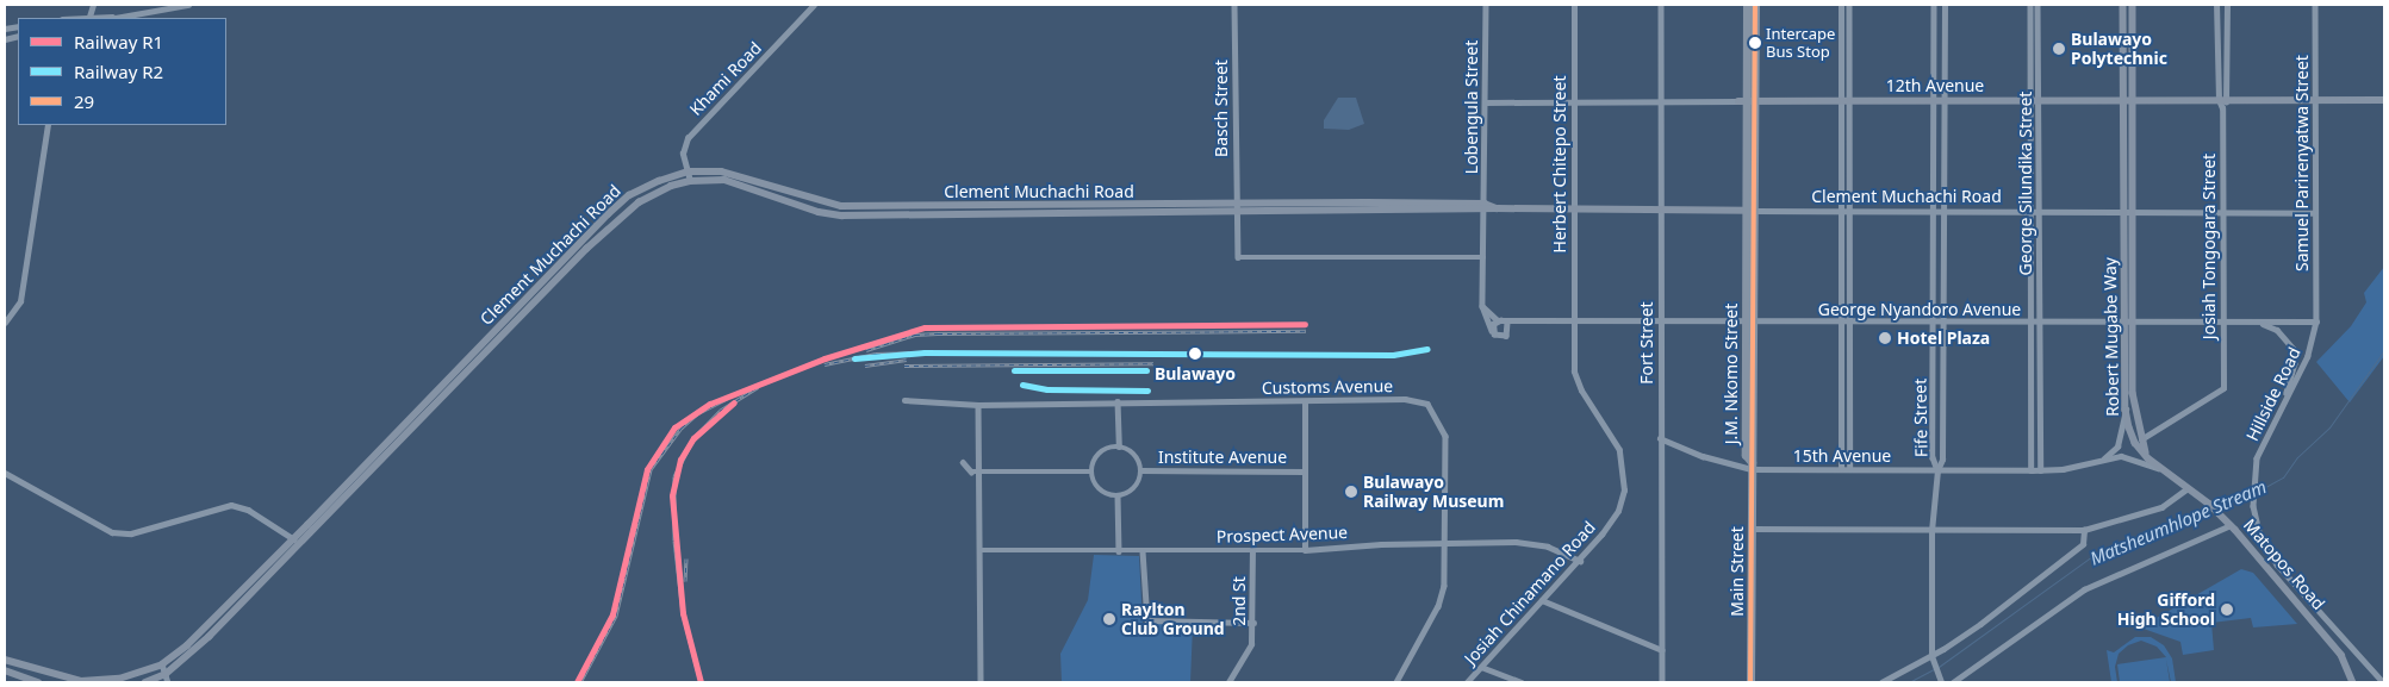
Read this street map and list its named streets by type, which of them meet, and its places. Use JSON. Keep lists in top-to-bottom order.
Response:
{
  "streets": {
    "highway": ["J.M. Nkomo Street", "Main Street"],
    "main road": [
      "12th Avenue",
      "Clement Muchachi Road",
      "Robert Mugabe Way",
      "Matopos Road"
    ],
    "street": [
      "Khami Road",
      "Lobengula Street",
      "Basch Street",
      "Samuel Parirenyatwa Street",
      "Herbert Chitepo Street",
      "George Silundika Street",
      "Josiah Tongogara Street",
      "George Nyandoro Avenue",
      "Fort Street",
      "Customs Avenue",
      "Hillside Road",
      "Fife Street",
      "15th Avenue",
      "Institute Avenue",
      "Prospect Avenue",
      "Josiah Chinamano Road",
      "2nd St"
    ]
  },
  "crossings": [
    ["Khami Road", "Clement Muchachi Road"],
    ["12th Avenue", "Lobengula Street"],
    ["12th Avenue", "Samuel Parirenyatwa Street"],
    ["12th Avenue", "Herbert Chitepo Street"],
    ["12th Avenue", "George Silundika Street"],
    ["12th Avenue", "Josiah Tongogara Street"],
    ["12th Avenue", "Robert Mugabe Way"],
    ["12th Avenue", "Fort Street"],
    ["12th Avenue", "J.M. Nkomo Street"],
    ["12th Avenue", "Fife Street"],
    ["Lobengula Street", "Basch Street"],
    ["Lobengula Street", "Clement Muchachi Road"],
    ["Basch Street", "Clement Muchachi Road"],
    ["Samuel Parirenyatwa Street", "Clement Muchachi Road"],
    ["Samuel Parirenyatwa Street", "George Nyandoro Avenue"],
    ["Samuel Parirenyatwa Street", "Hillside Road"],
    ["Herbert Chitepo Street", "Clement Muchachi Road"],
    ["Herbert Chitepo Street", "George Nyandoro Avenue"],
    ["Herbert Chitepo Street", "Josiah Chinamano Road"],
    ["George Silundika Street", "Clement Muchachi Road"],
    ["George Silundika Street", "George Nyandoro Avenue"],
    ["George Silundika Street", "15th Avenue"],
    ["Clement Muchachi Road", "Josiah Tongogara Street"],
    ["Clement Muchachi Road", "Robert Mugabe Way"],
    ["Clement Muchachi Road", "Fort Street"],
    ["Clement Muchachi Road", "J.M. Nkomo Street"],
    ["Clement Muchachi Road", "Fife Street"],
    ["Josiah Tongogara Street", "George Nyandoro Avenue"],
    ["Josiah Tongogara Street", "Robert Mugabe Way"],
    ["George Nyandoro Avenue", "Robert Mugabe Way"],
    ["George Nyandoro Avenue", "Fort Street"],
    ["George Nyandoro Avenue", "J.M. Nkomo Street"],
    ["George Nyandoro Avenue", "Hillside Road"],
    ["George Nyandoro Avenue", "Fife Street"],
    ["George Nyandoro Avenue", "Josiah Chinamano Road"],
    ["Robert Mugabe Way", "Matopos Road"],
    ["Fort Street", "15th Avenue"],
    ["J.M. Nkomo Street", "15th Avenue"],
    ["J.M. Nkomo Street", "Main Street"],
    ["Customs Avenue", "Prospect Avenue"],
    ["Fife Street", "15th Avenue"],
    ["15th Avenue", "Matopos Road"],
    ["15th Avenue", "Main Street"],
    ["Prospect Avenue", "Josiah Chinamano Road"],
    ["Prospect Avenue", "2nd St"]
  ],
  "water": ["Matsheumhlope Stream"],
  "places": [
    "Intercape Bus Stop",
    "Bulawayo Polytechnic",
    "Hotel Plaza",
    "Bulawayo",
    "Bulawayo Railway Museum",
    "Gifford High School",
    "Raylton Club Ground"
  ],
  "lines": ["transit line 29", "rail line R1", "rail line R2"],
  "legend": ["Railway R1", "Railway R2", "29"]
}
